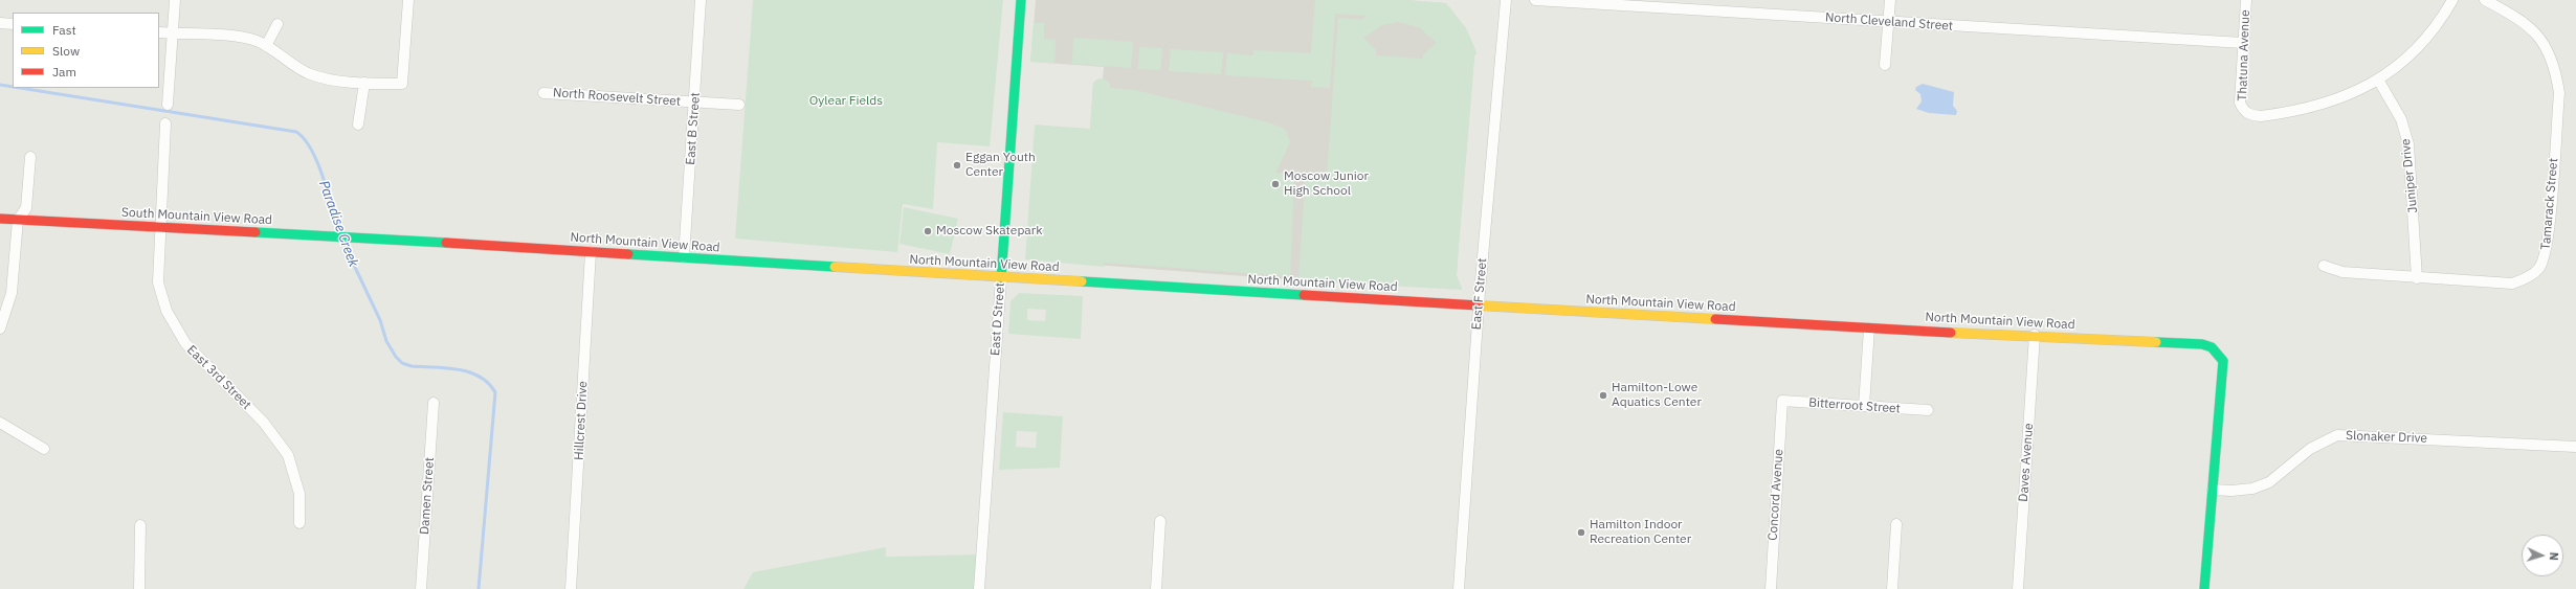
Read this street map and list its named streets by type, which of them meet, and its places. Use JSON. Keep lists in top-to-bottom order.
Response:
{
  "streets": {
    "street": [
      "North Cleveland Street",
      "Thatuna Avenue",
      "North Roosevelt Street",
      "East B Street",
      "Juniper Drive",
      "Tamarack Street",
      "South Mountain View Road",
      "North Mountain View Road",
      "East F Street",
      "East D Street",
      "East 3rd Street",
      "Bitterroot Street",
      "Hillcrest Drive",
      "Slonaker Drive",
      "Daves Avenue",
      "Concord Avenue",
      "Damen Street"
    ]
  },
  "crossings": [
    ["North Cleveland Street", "Thatuna Avenue"],
    ["Thatuna Avenue", "Juniper Drive"],
    ["North Roosevelt Street", "East B Street"],
    ["East B Street", "North Mountain View Road"],
    ["Juniper Drive", "Tamarack Street"],
    ["South Mountain View Road", "North Mountain View Road"],
    ["South Mountain View Road", "East 3rd Street"],
    ["North Mountain View Road", "East F Street"],
    ["North Mountain View Road", "East D Street"],
    ["North Mountain View Road", "Hillcrest Drive"],
    ["North Mountain View Road", "Slonaker Drive"],
    ["North Mountain View Road", "Daves Avenue"],
    ["Bitterroot Street", "Concord Avenue"]
  ],
  "water": ["Paradise Creek"],
  "parks": ["Oylear Fields"],
  "places": [
    "Eggan Youth Center",
    "Moscow Junior High School",
    "Moscow Skatepark",
    "Hamilton-Lowe Aquatics Center",
    "Hamilton Indoor Recreation Center"
  ],
  "legend": ["Fast", "Slow", "Jam"],
  "north": "right"
}
